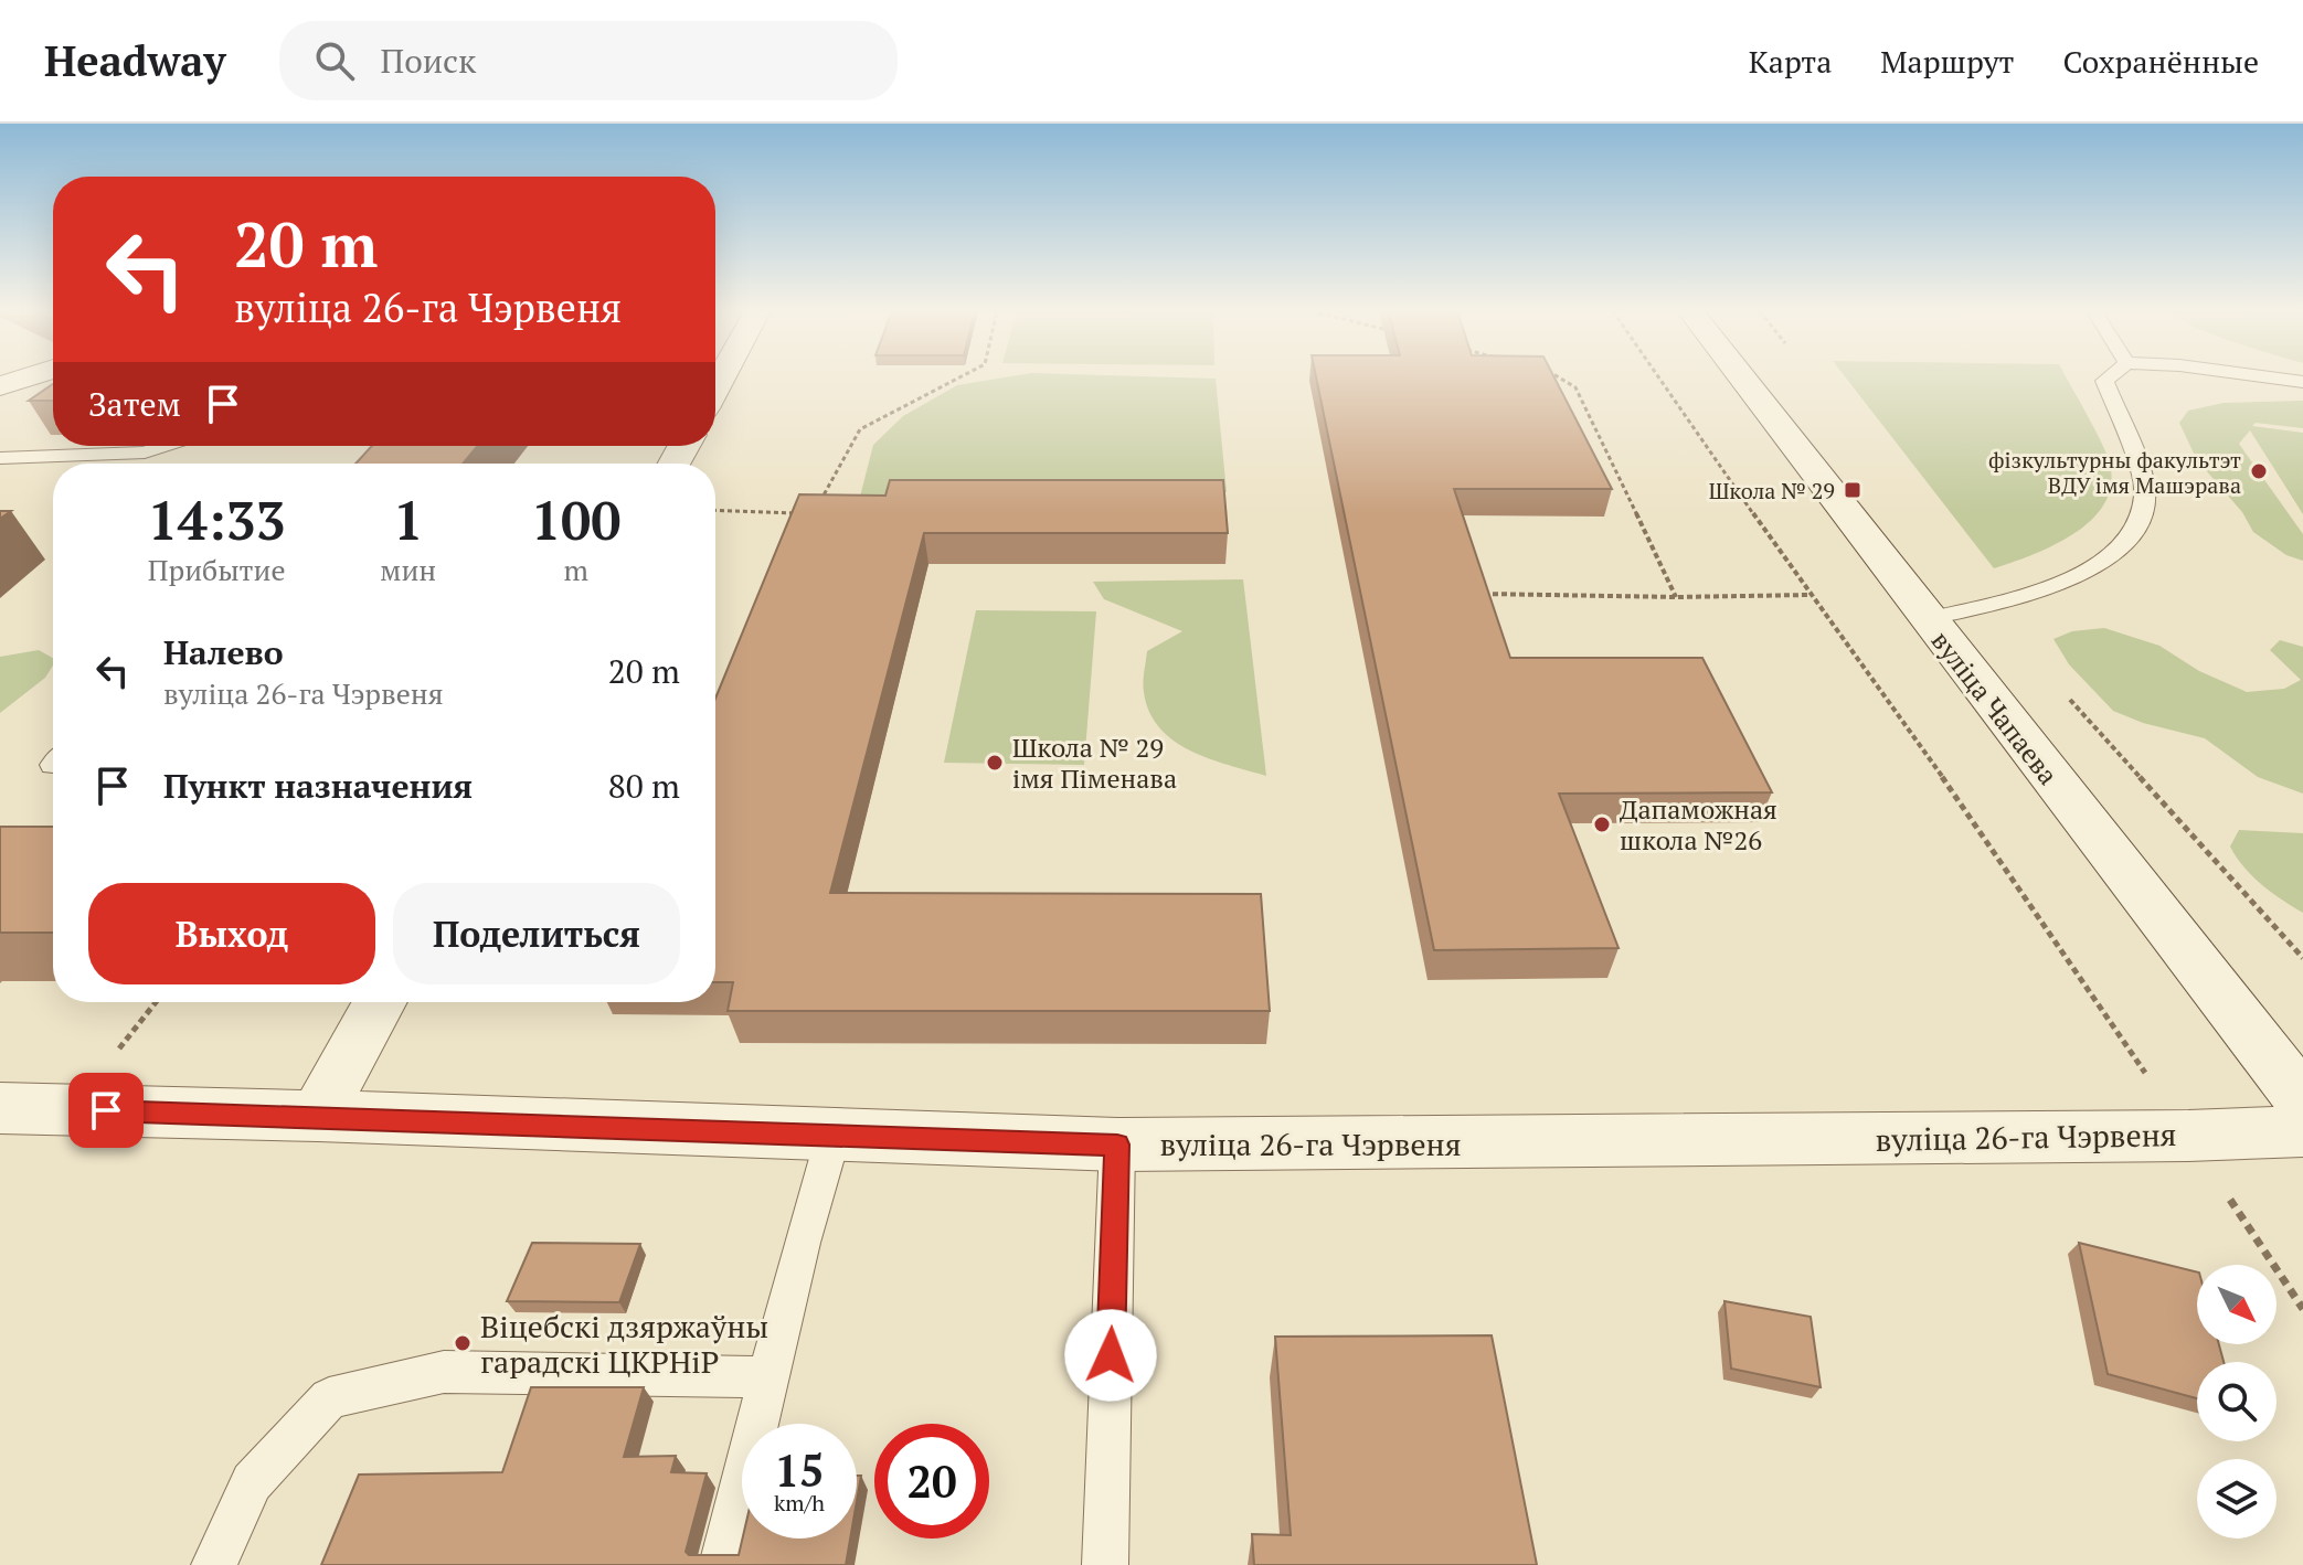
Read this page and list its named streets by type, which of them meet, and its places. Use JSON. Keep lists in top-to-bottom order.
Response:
{
  "streets": {
    "street": ["вуліца Чапаева", "вуліца 26-га Чэрвеня"]
  },
  "places": {
    "other": [
      "фізкультурны факультэт ВДУ імя Машэрава",
      "Школа № 29 імя Піменава",
      "Дапаможная школа №26",
      "Віцебскі дзяржаўны гарадскі ЦКРНіР"
    ],
    "transit": ["Школа № 29"]
  },
  "north": "bottom right",
  "page": {
    "header": "Headway",
    "search": "Поиск",
    "nav": ["Карта", "Маршрут", "Сохранённые"],
    "turn": ["20 m", "вуліца 26-га Чэрвеня"],
    "then": "Затем",
    "eta": [
      "14:33",
      "Прибытие",
      "1",
      "мин",
      "100",
      "m"
    ],
    "list": [
      {
        "name": "Налево",
        "note": "вуліца 26-га Чэрвеня",
        "value": "20 m"
      },
      {
        "name": "Пункт назначения",
        "value": "80 m"
      }
    ],
    "buttons": ["Выход", "Поделиться"],
    "speed": "15 km/h",
    "limit": "20"
  }
}
